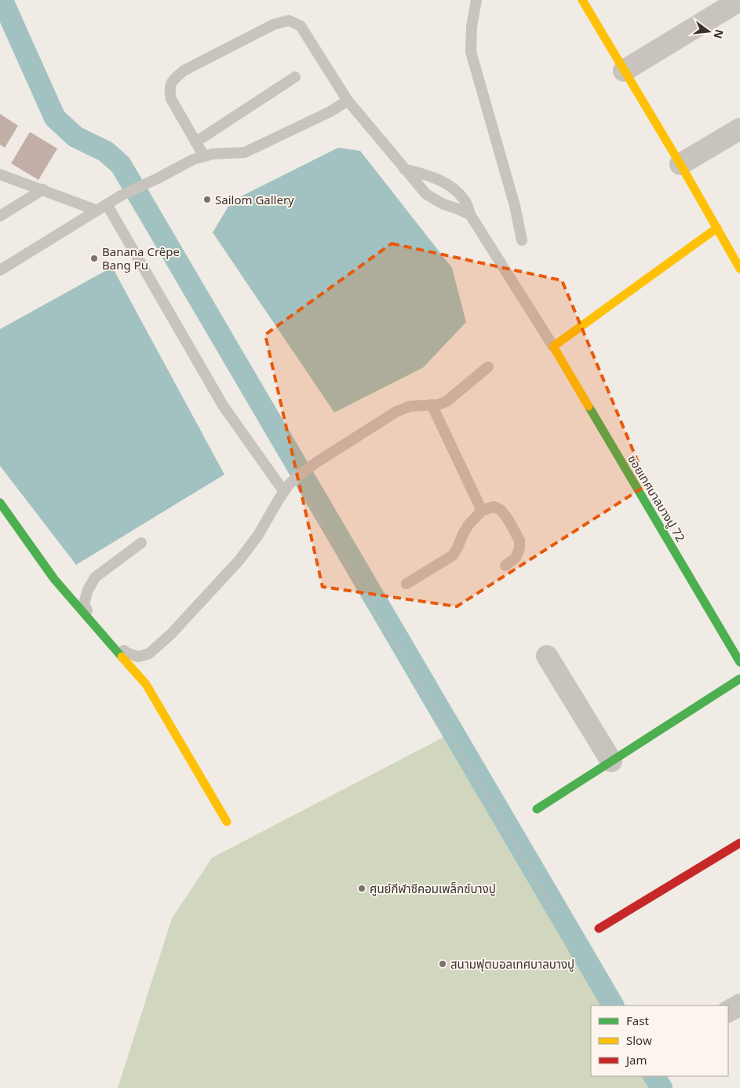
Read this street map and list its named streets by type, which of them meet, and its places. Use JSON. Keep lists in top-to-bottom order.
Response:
{
  "streets": {
    "street": ["ซอยเทศบาลบางปู 72"]
  },
  "places": [
    "Sailom Gallery",
    "Banana Crêpe Bang Pu",
    "ศูนย์กีฬาซีคอมเพล็กซ์บางปู",
    "สนามฟุตบอลเทศบาลบางปู"
  ],
  "legend": ["Fast", "Slow", "Jam"],
  "north": "right"
}
